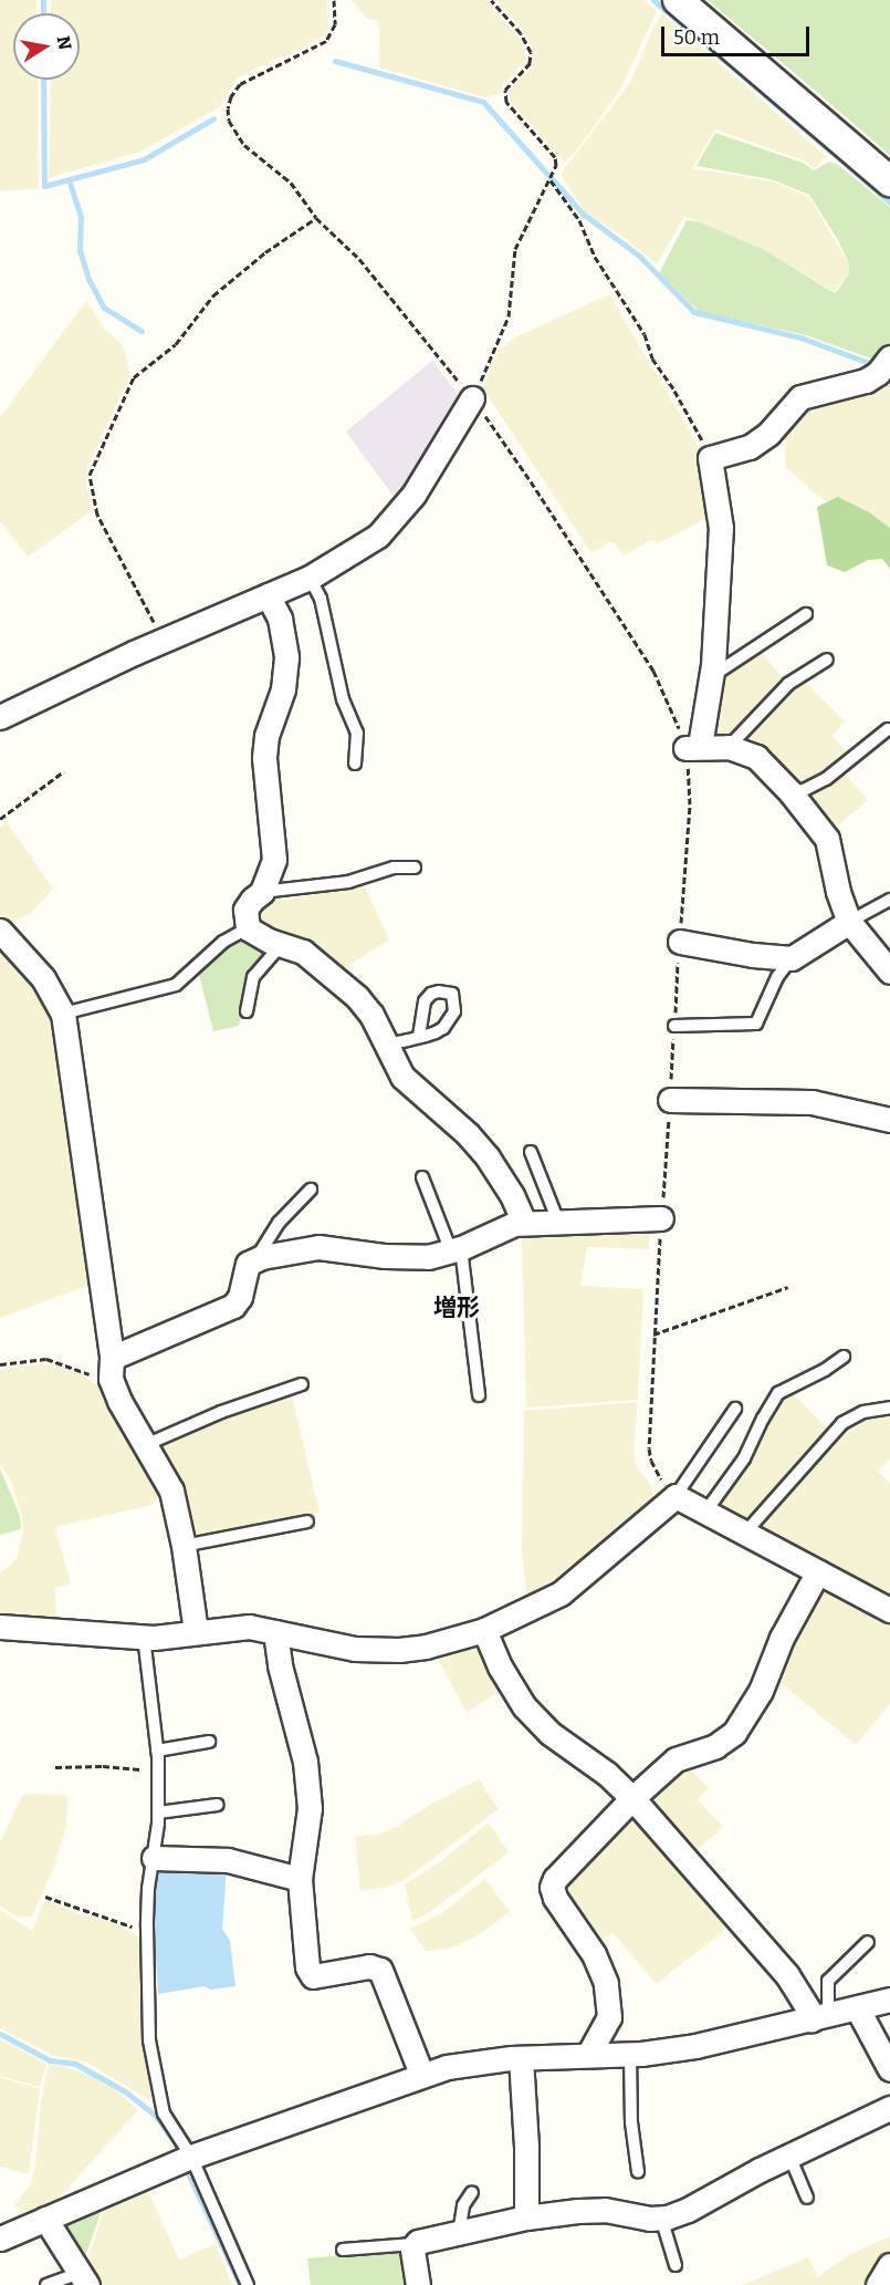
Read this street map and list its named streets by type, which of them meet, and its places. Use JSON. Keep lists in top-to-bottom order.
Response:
{
  "districts": ["増形"],
  "scale_bar": "50 m",
  "north": "right"
}
